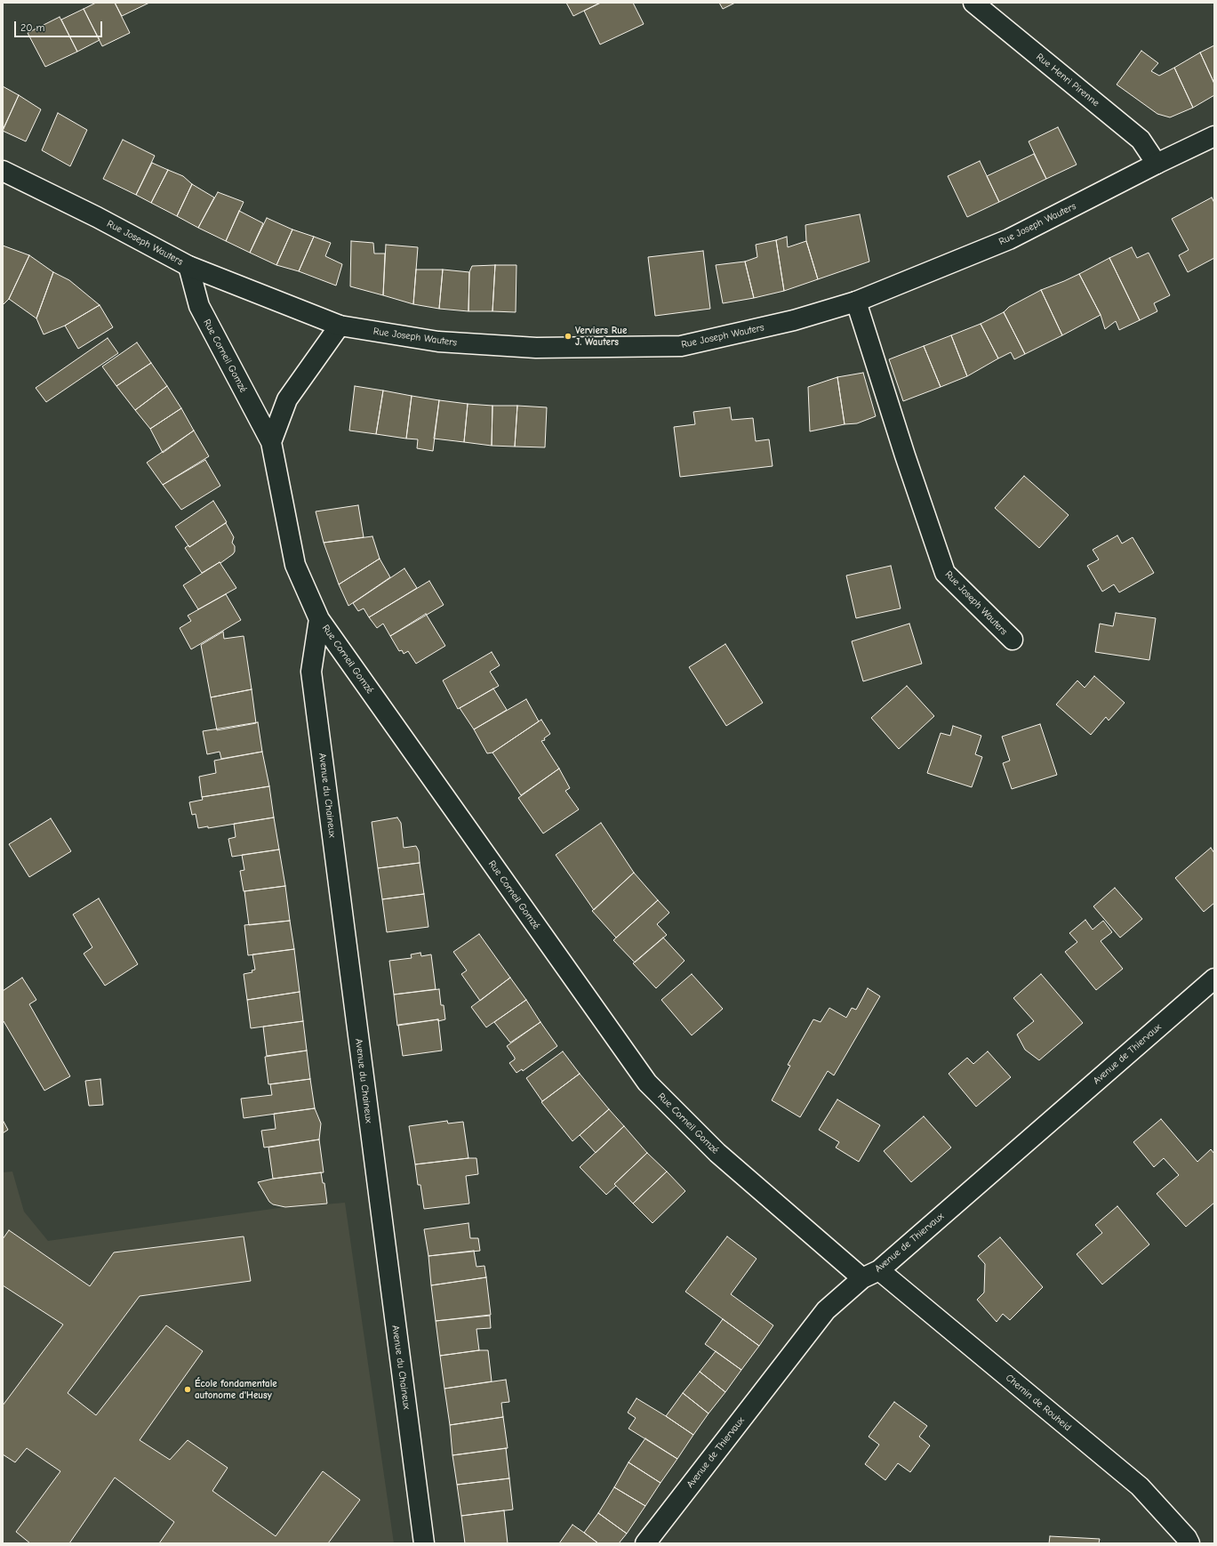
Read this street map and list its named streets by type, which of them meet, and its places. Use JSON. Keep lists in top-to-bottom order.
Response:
{
  "streets": {
    "street": [
      "Rue Henri Pirenne",
      "Rue Joseph Wauters",
      "Rue Corneil Gomzé",
      "Avenue du Chaineux",
      "Avenue de Thiervaux",
      "Chemin de Rouheid"
    ]
  },
  "crossings": [
    ["Rue Henri Pirenne", "Rue Joseph Wauters"],
    ["Rue Joseph Wauters", "Rue Corneil Gomzé"],
    ["Rue Corneil Gomzé", "Avenue du Chaineux"],
    ["Rue Corneil Gomzé", "Avenue de Thiervaux"],
    ["Rue Corneil Gomzé", "Chemin de Rouheid"],
    ["Avenue de Thiervaux", "Chemin de Rouheid"]
  ],
  "places": ["Verviers Rue J. Wauters", "École fondamentale autonome d'Heusy"],
  "scale_bar": "20 m"
}
